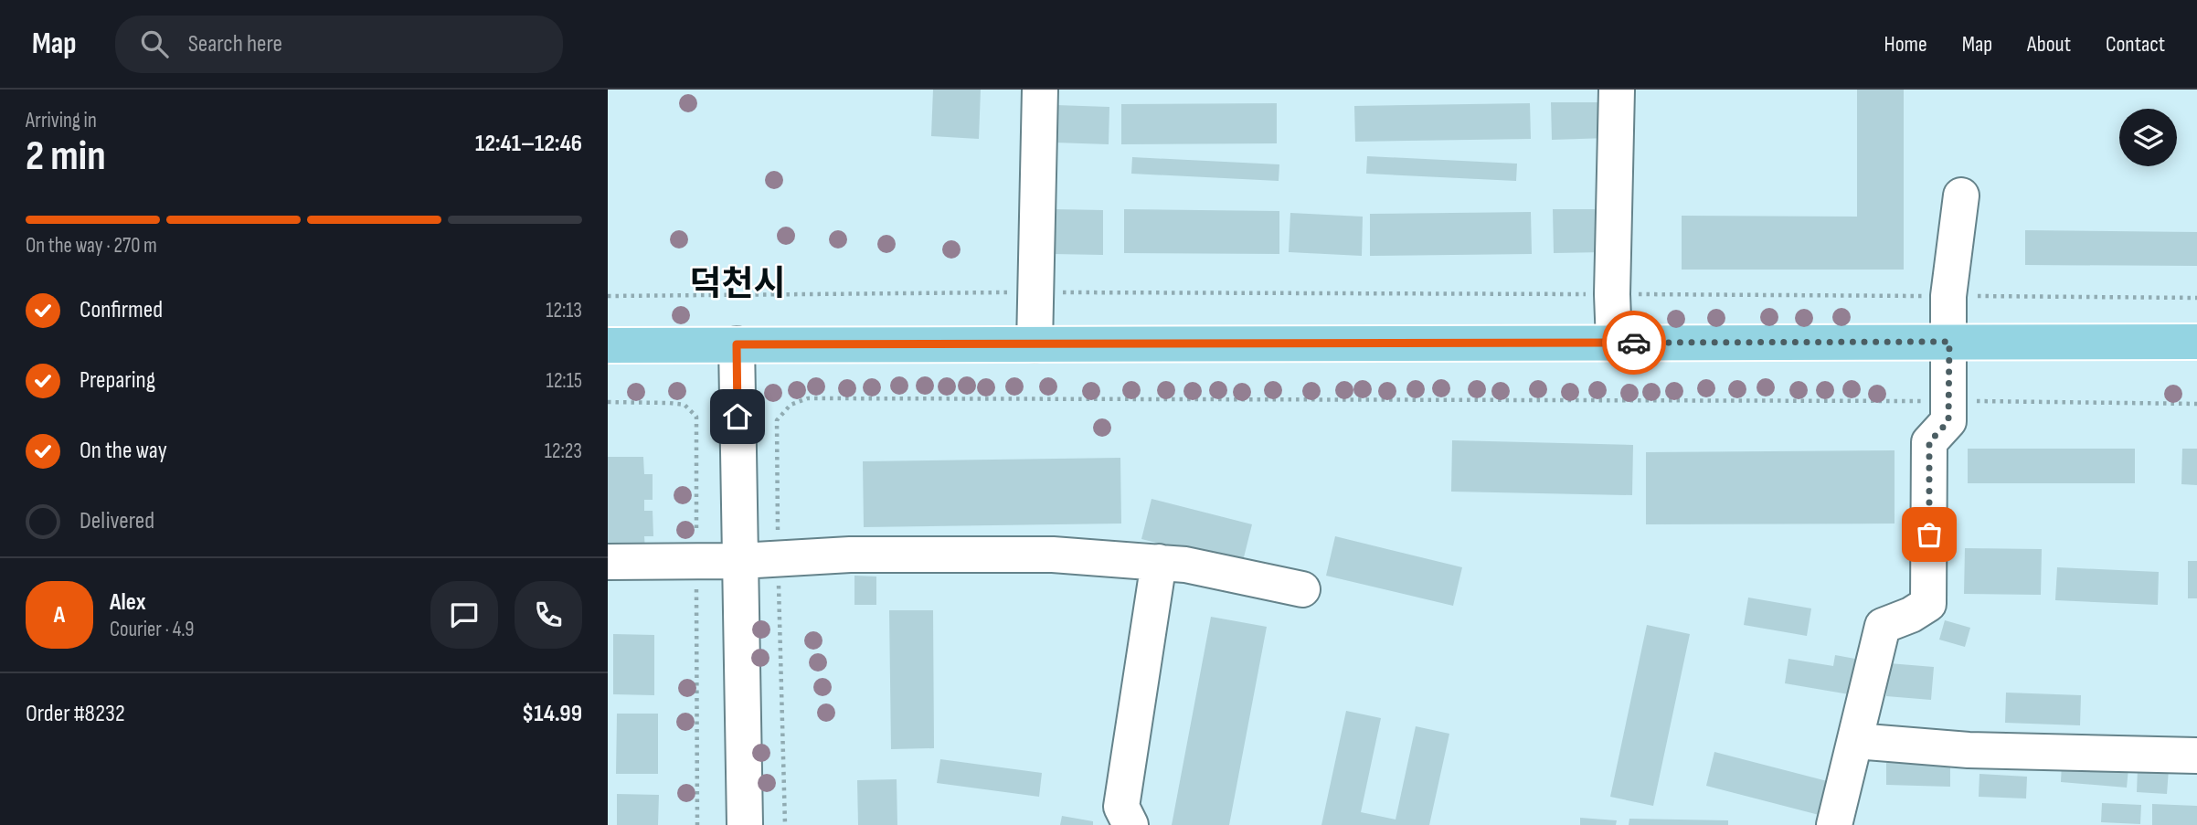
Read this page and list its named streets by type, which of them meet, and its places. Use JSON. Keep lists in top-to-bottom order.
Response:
{
  "districts": ["덕천시"],
  "page": {
    "header": "Map",
    "search": "Search here",
    "nav": [
      "Home",
      "Map",
      "About",
      "Contact"
    ],
    "heading": ["2 min", "Arriving in", "12:41–12:46"],
    "panel": [
      "Alex",
      "Courier · 4.9",
      "Order #8232",
      "$14.99"
    ],
    "bar": "On the way · 270 m",
    "list": [
      ["Confirmed", "12:13"],
      ["Preparing", "12:15"],
      ["On the way", "12:23"],
      "Delivered"
    ],
    "round": "A"
  }
}
